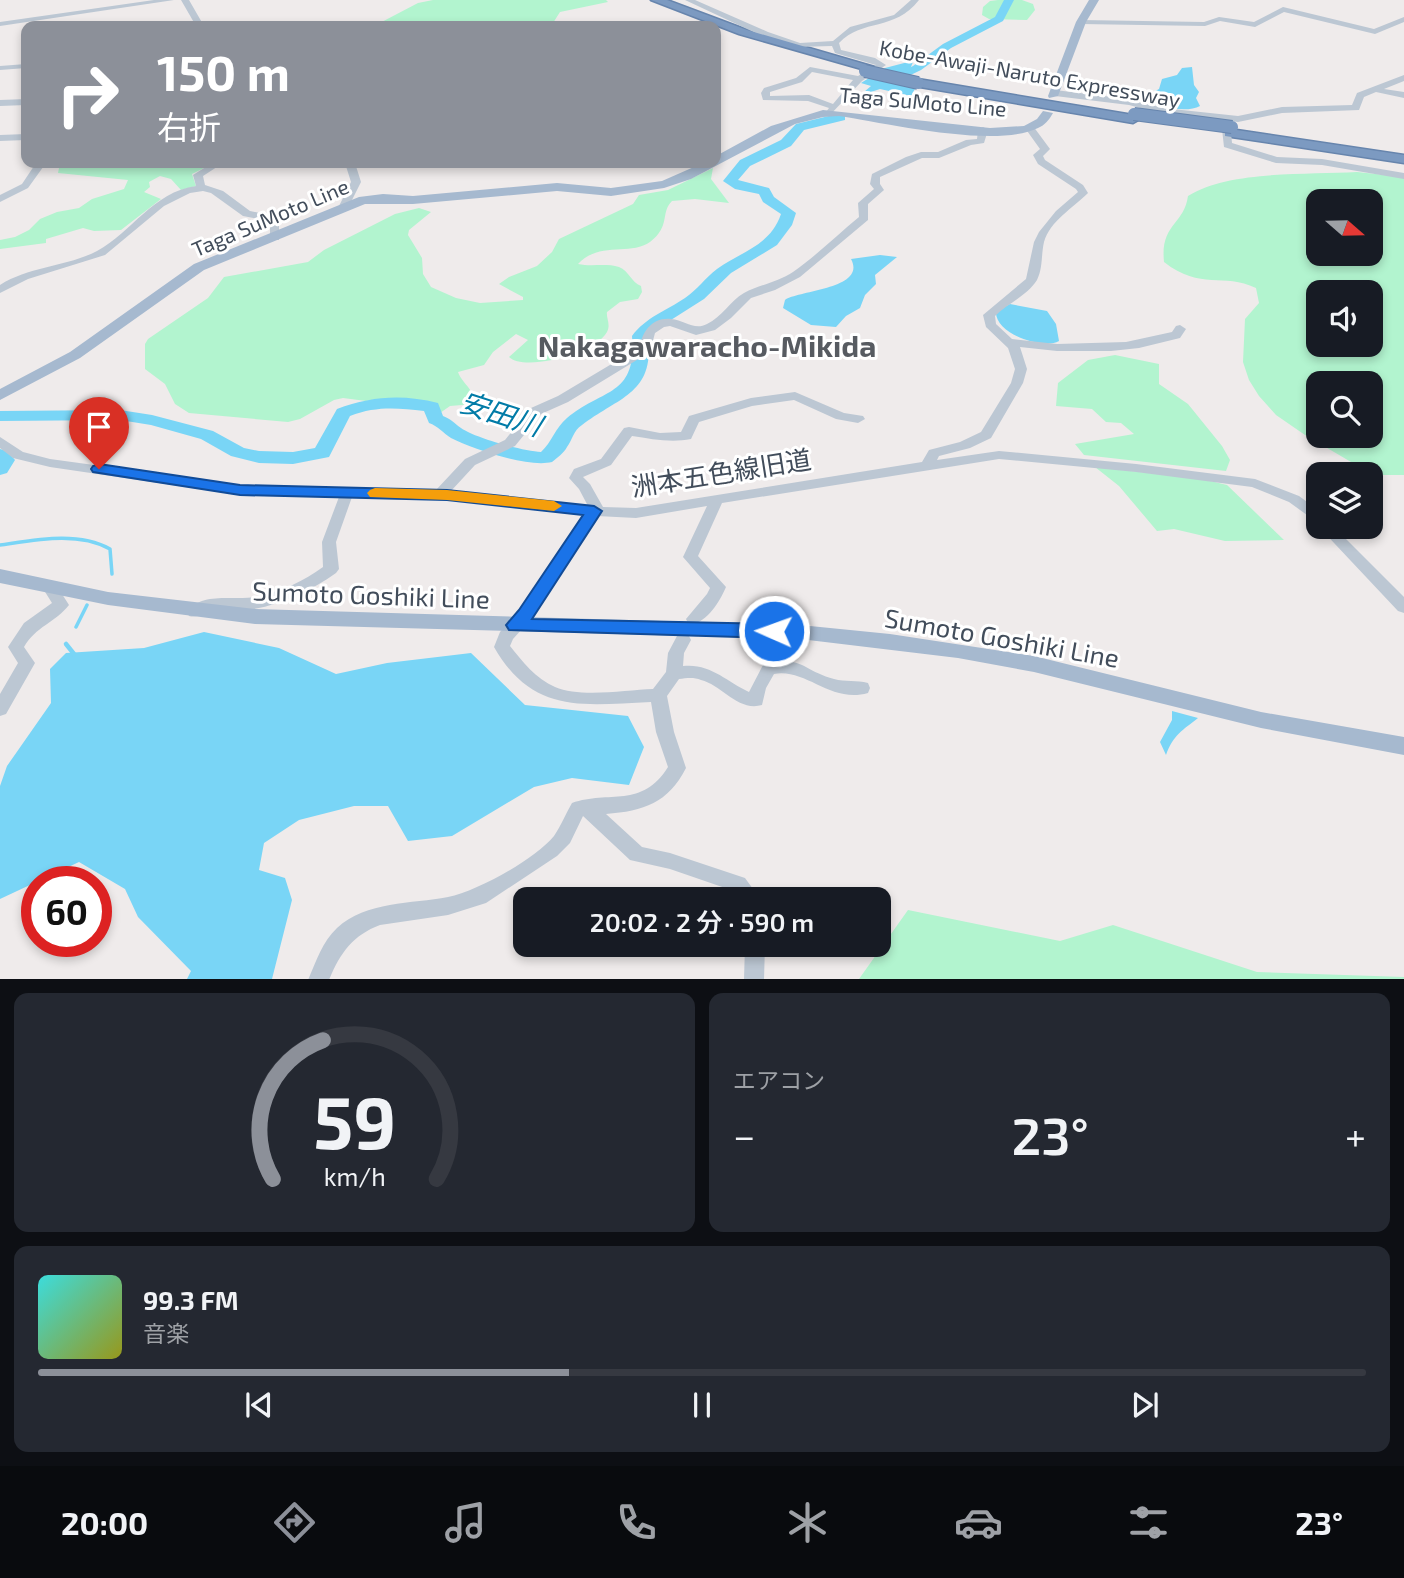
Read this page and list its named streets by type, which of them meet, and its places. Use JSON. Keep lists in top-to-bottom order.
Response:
{
  "streets": {
    "highway": ["Kobe-Awaji-Naruto Expressway"],
    "main road": ["Taga SuMoto Line", "Sumoto Goshiki Line"],
    "street": ["洲本五色線旧道"]
  },
  "districts": ["Nakagawaracho-Mikida"],
  "water": ["安田川"],
  "north": "right",
  "page": {
    "turn": ["150 m", "右折"],
    "limit": "60",
    "trip": "20:02 · 2 分 · 590 m",
    "tile": "エアコン",
    "heat": ["−", "23°", "+"],
    "song": ["99.3 FM", "音楽"],
    "tabs": ["20:00", "23°"],
    "gauge": ["59", "km/h"]
  }
}
